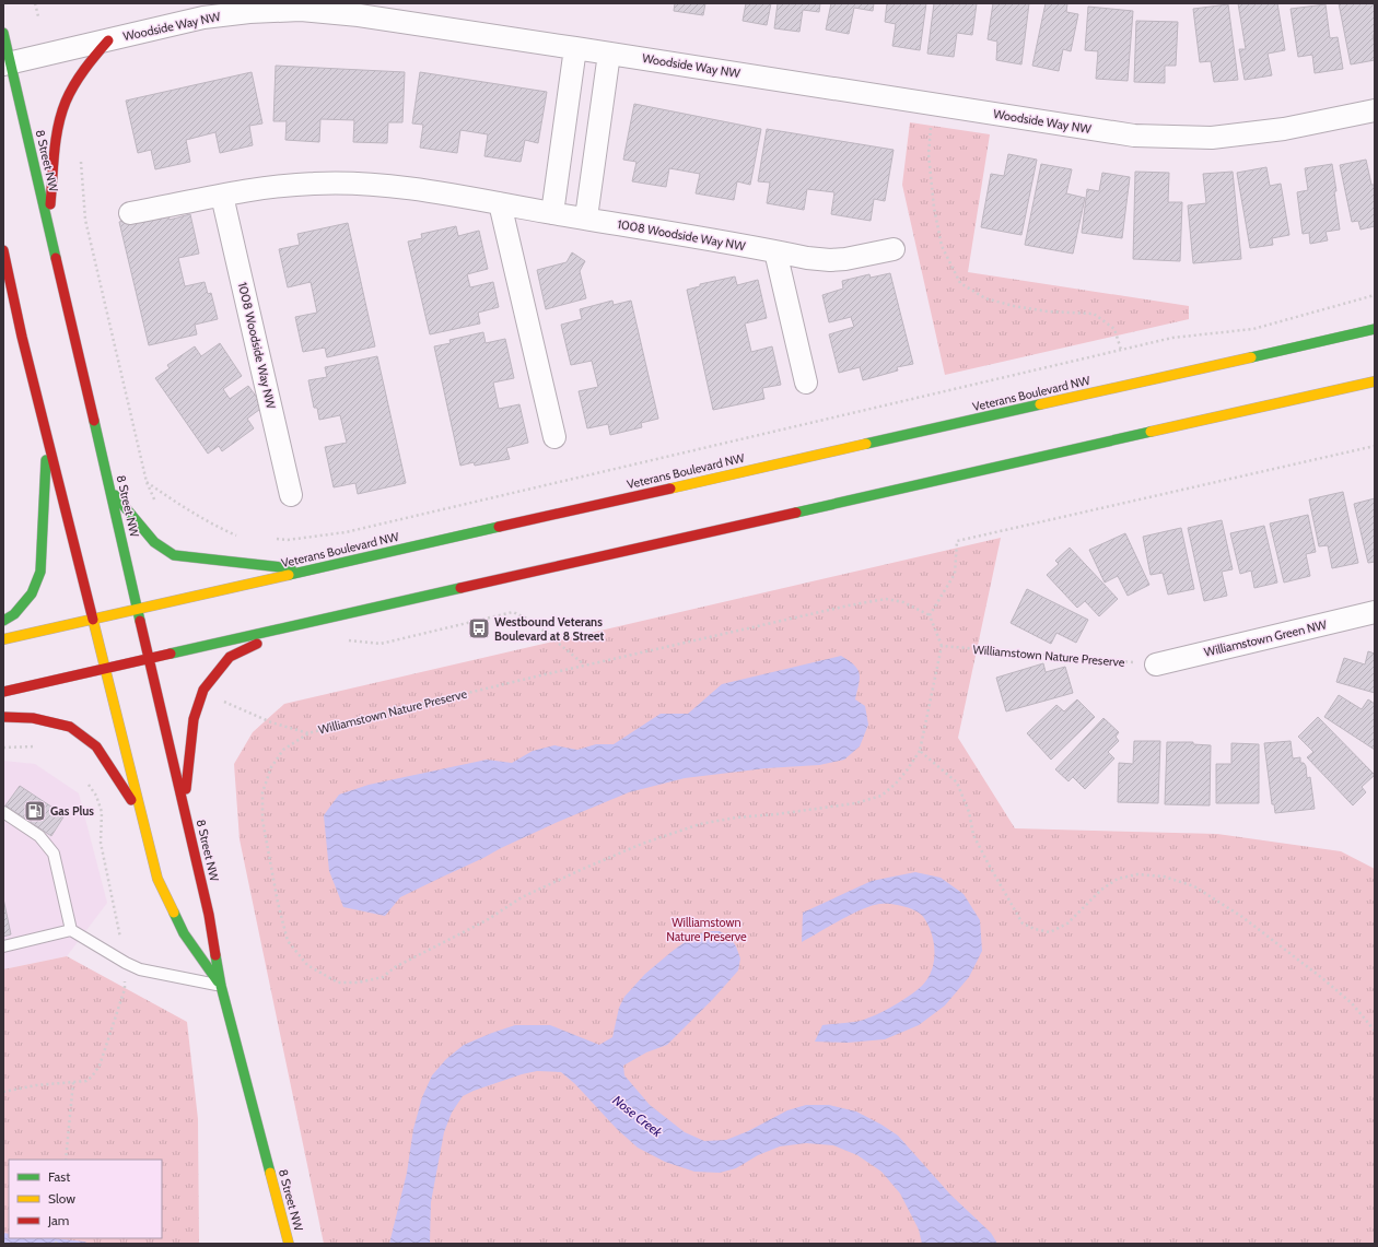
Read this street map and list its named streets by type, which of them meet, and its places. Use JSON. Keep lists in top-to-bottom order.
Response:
{
  "streets": {
    "main road": ["8 Street NW", "Veterans Boulevard NW"],
    "street": ["Woodside Way NW", "1008 Woodside Way NW", "Williamstown Green NW"],
    "path": ["Williamstown Nature Preserve"]
  },
  "crossings": [
    ["Woodside Way NW", "8 Street NW"],
    ["8 Street NW", "Veterans Boulevard NW"],
    ["Williamstown Green NW", "Williamstown Nature Preserve"]
  ],
  "water": ["Nose Creek"],
  "parks": ["Williamstown Nature Preserve"],
  "places": {
    "bus stop": ["Westbound Veterans Boulevard at 8 Street"],
    "fuel station": ["Gas Plus"]
  },
  "legend": ["Fast", "Slow", "Jam"]
}
